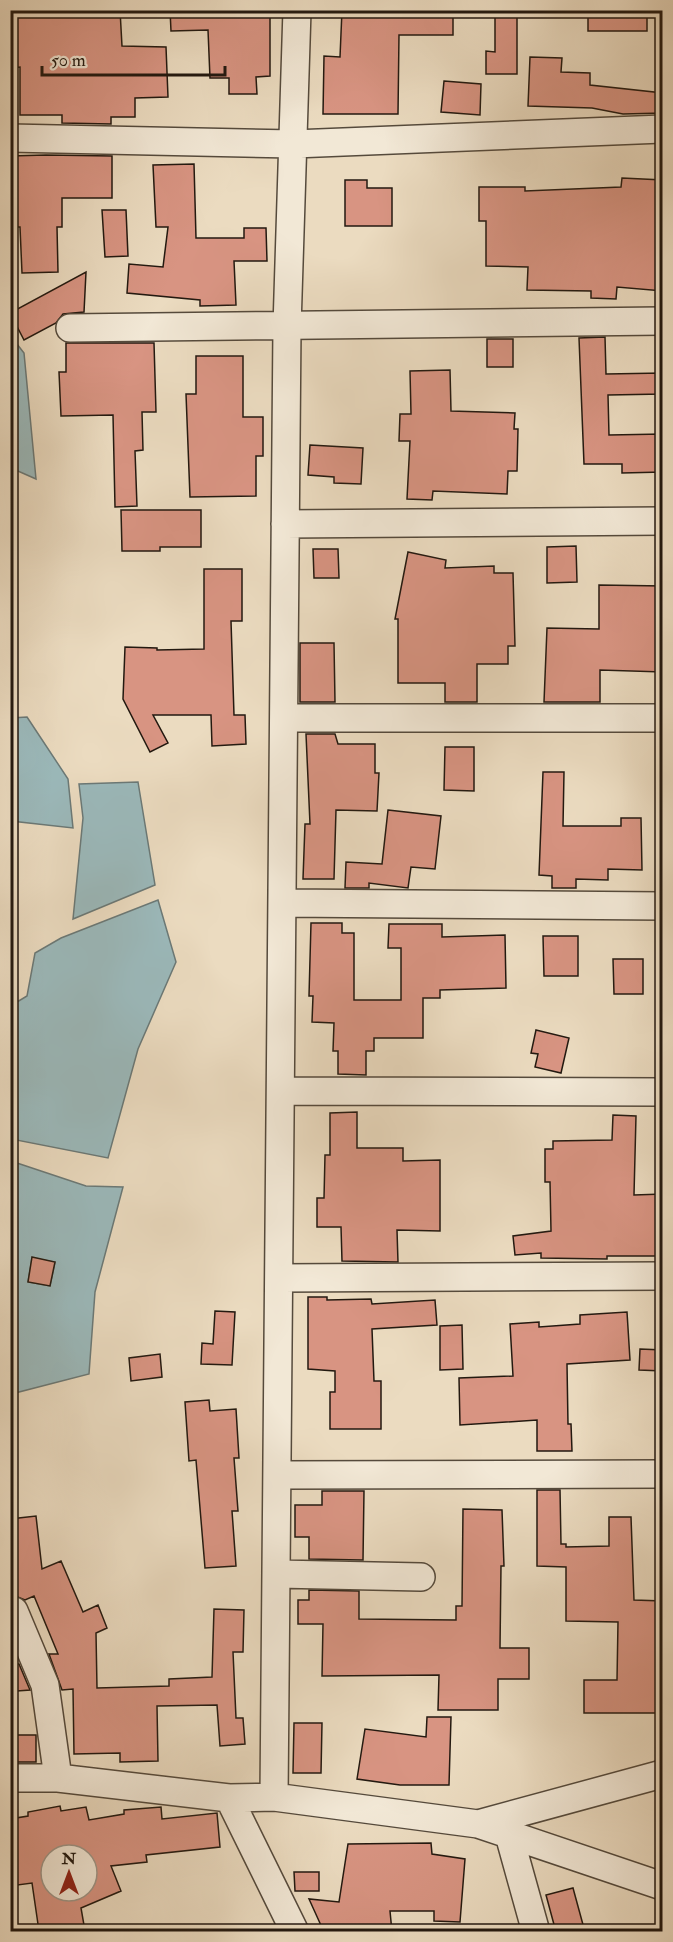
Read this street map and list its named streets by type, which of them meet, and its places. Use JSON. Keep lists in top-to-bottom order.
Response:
{
  "scale_bar": "50 m",
  "north": "top"
}
